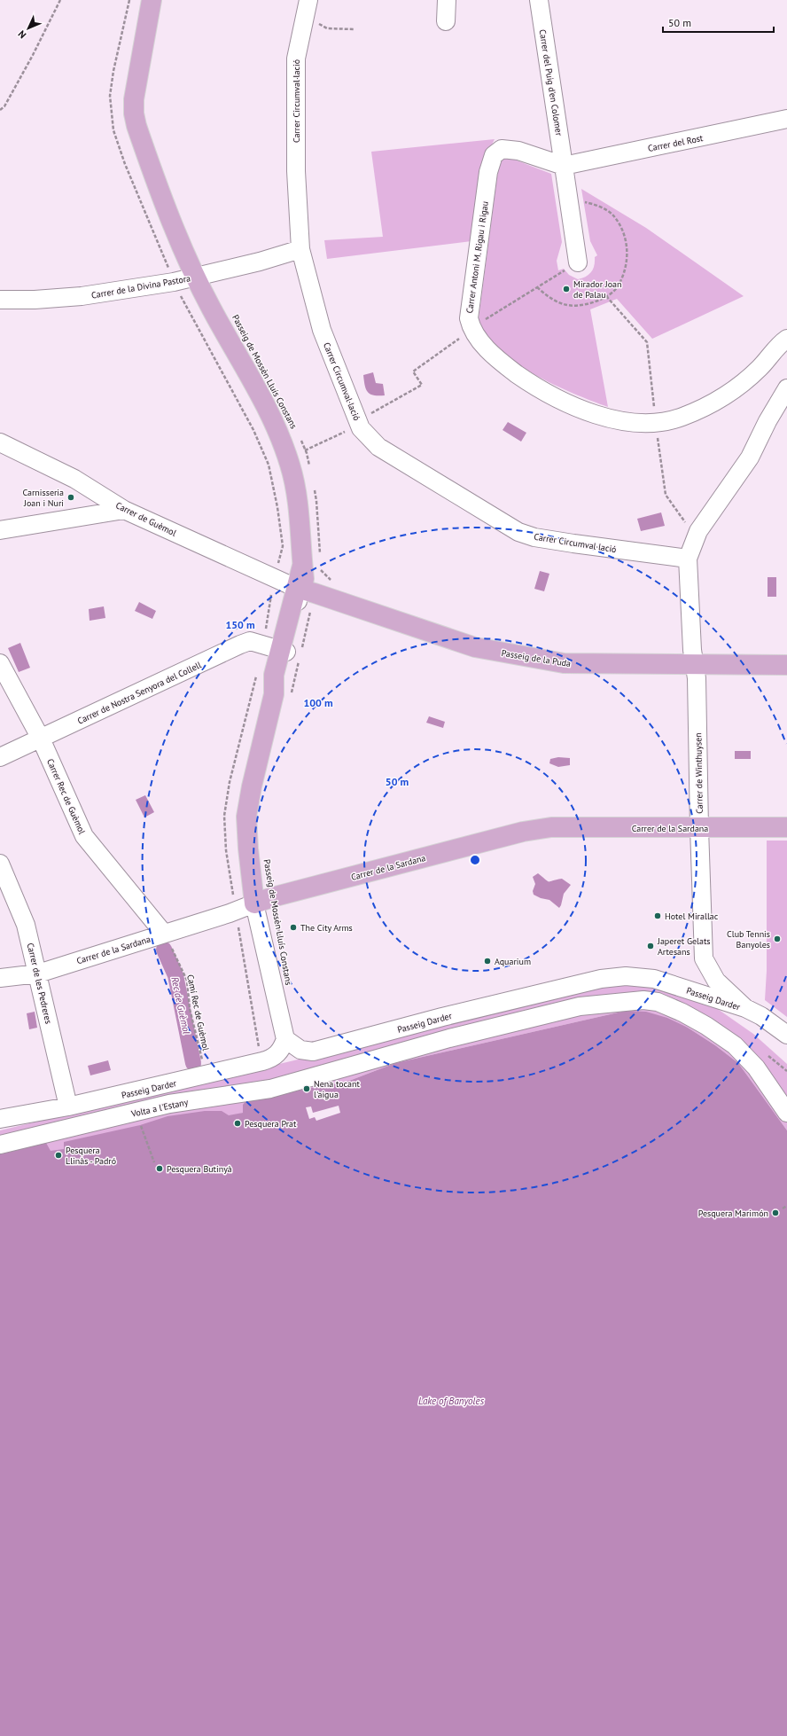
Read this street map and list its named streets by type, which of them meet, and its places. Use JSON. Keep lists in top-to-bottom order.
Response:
{
  "streets": {
    "main road": ["Passeig de Mossèn Lluís Constans", "Passeig de la Puda", "Carrer de la Sardana"],
    "street": [
      "Carrer del Puig d'en Colomer",
      "Carrer Circumval·lació",
      "Carrer del Rost",
      "Carrer Antoni M. Rigau i Rigau",
      "Carrer de la Divina Pastora",
      "Carrer de Guèmol",
      "Carrer de Nostra Senyora del Collell",
      "Carrer de Winthuysen",
      "Carrer Rec de Guèmol",
      "Carrer de les Pedreres",
      "Passeig Darder",
      "Volta a l'Estany"
    ],
    "path": ["Camí Rec de Guèmol"]
  },
  "crossings": [
    ["Carrer del Puig d'en Colomer", "Carrer del Rost"],
    ["Carrer del Puig d'en Colomer", "Carrer Antoni M. Rigau i Rigau"],
    ["Carrer Circumval·lació", "Carrer de la Divina Pastora"],
    ["Carrer del Rost", "Carrer Antoni M. Rigau i Rigau"],
    ["Carrer de la Divina Pastora", "Passeig de Mossèn Lluís Constans"],
    ["Passeig de Mossèn Lluís Constans", "Carrer de Guèmol"],
    ["Passeig de Mossèn Lluís Constans", "Passeig de la Puda"],
    ["Passeig de Mossèn Lluís Constans", "Carrer de Nostra Senyora del Collell"],
    ["Passeig de Mossèn Lluís Constans", "Carrer de la Sardana"],
    ["Passeig de Mossèn Lluís Constans", "Passeig Darder"],
    ["Carrer de Guèmol", "Passeig de la Puda"],
    ["Passeig de la Puda", "Carrer de Winthuysen"],
    ["Carrer de Nostra Senyora del Collell", "Carrer Rec de Guèmol"],
    ["Carrer de Winthuysen", "Carrer de la Sardana"],
    ["Carrer de Winthuysen", "Passeig Darder"],
    ["Carrer Rec de Guèmol", "Carrer de la Sardana"],
    ["Carrer Rec de Guèmol", "Camí Rec de Guèmol"],
    ["Carrer de la Sardana", "Carrer de les Pedreres"],
    ["Carrer de la Sardana", "Camí Rec de Guèmol"],
    ["Carrer de les Pedreres", "Passeig Darder"],
    ["Passeig Darder", "Camí Rec de Guèmol"]
  ],
  "water": ["Rec de Guèmol", "Lake of Banyoles"],
  "places": [
    "Mirador Joan de Palau",
    "Carnisseria Joan i Nuri",
    "Hotel Mirallac",
    "The City Arms",
    "Club Tennis Banyoles",
    "Japeret Gelats Artesans",
    "Aquarium",
    "Nena tocant l'aigua",
    "Pesquera Prat",
    "Pesquera Llinàs - Padró",
    "Pesquera Butinyà",
    "Pesquera Marimón"
  ],
  "scale_bar": "50 m",
  "north": "bottom left",
  "rings": ["150 m", "100 m", "50 m"]
}
